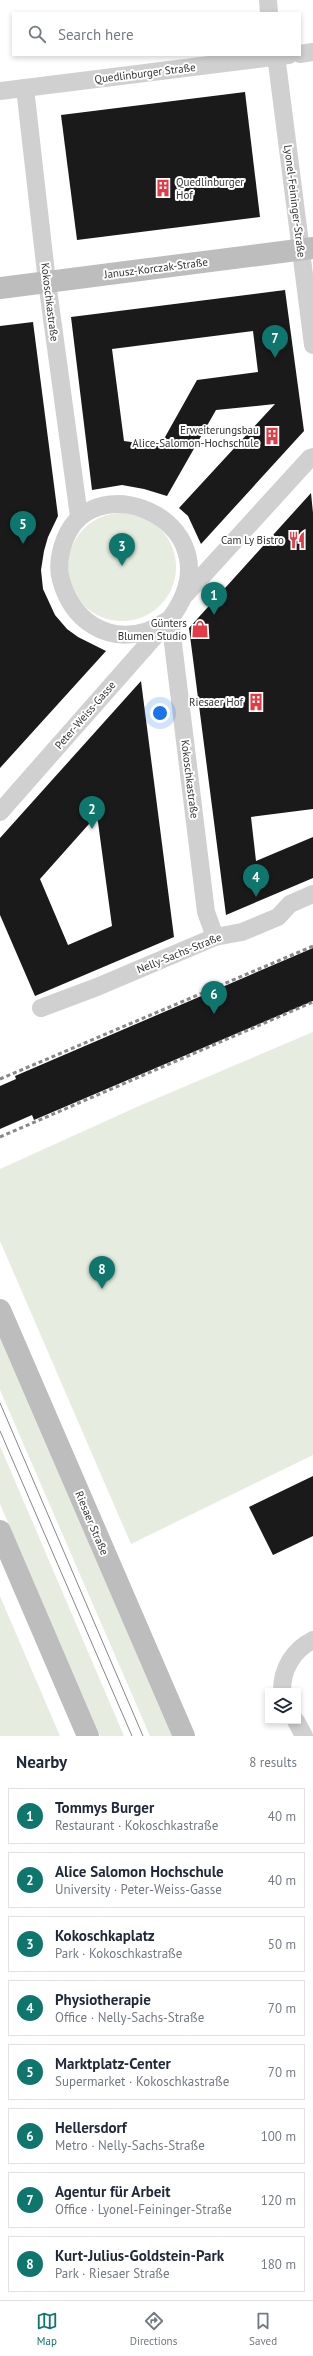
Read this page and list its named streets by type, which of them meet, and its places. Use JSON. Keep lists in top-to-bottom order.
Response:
{
  "streets": {
    "main road": ["Janusz-Korczak-Straße", "Riesaer Straße"],
    "street": [
      "Quedlinburger Straße",
      "Lyonel-Feininger-Straße",
      "Kokoschkastraße",
      "Peter-Weiss-Gasse",
      "Nelly-Sachs-Straße"
    ]
  },
  "crossings": [
    ["Quedlinburger Straße", "Lyonel-Feininger-Straße"],
    ["Quedlinburger Straße", "Kokoschkastraße"],
    ["Lyonel-Feininger-Straße", "Janusz-Korczak-Straße"],
    ["Janusz-Korczak-Straße", "Kokoschkastraße"],
    ["Kokoschkastraße", "Peter-Weiss-Gasse"],
    ["Kokoschkastraße", "Nelly-Sachs-Straße"]
  ],
  "places": {
    "building": ["Quedlinburger Hof", "Erweiterungsbau Alice-Salomon-Hochschule", "Riesaer Hof"],
    "restaurant": ["Cam Ly Bistro"],
    "shop": ["Günters Blumen Studio"]
  },
  "page": {
    "search": "Search here",
    "pins": [
      "7",
      "5",
      "3",
      "1",
      "2",
      "4",
      "6",
      "8"
    ],
    "heading": ["Nearby", "8 results"],
    "list": [
      {
        "mark": "1",
        "name": "Tommys Burger",
        "note": "Restaurant · Kokoschkastraße",
        "value": "40 m"
      },
      {
        "mark": "2",
        "name": "Alice Salomon Hochschule",
        "note": "University · Peter-Weiss-Gasse",
        "value": "40 m"
      },
      {
        "mark": "3",
        "name": "Kokoschkaplatz",
        "note": "Park · Kokoschkastraße",
        "value": "50 m"
      },
      {
        "mark": "4",
        "name": "Physiotherapie",
        "note": "Office · Nelly-Sachs-Straße",
        "value": "70 m"
      },
      {
        "mark": "5",
        "name": "Marktplatz-Center",
        "note": "Supermarket · Kokoschkastraße",
        "value": "70 m"
      },
      {
        "mark": "6",
        "name": "Hellersdorf",
        "note": "Metro · Nelly-Sachs-Straße",
        "value": "100 m"
      },
      {
        "mark": "7",
        "name": "Agentur für Arbeit",
        "note": "Office · Lyonel-Feininger-Straße",
        "value": "120 m"
      },
      {
        "mark": "8",
        "name": "Kurt-Julius-Goldstein-Park",
        "note": "Park · Riesaer Straße",
        "value": "180 m"
      }
    ],
    "nav": ["Map", "Directions", "Saved"]
  }
}
